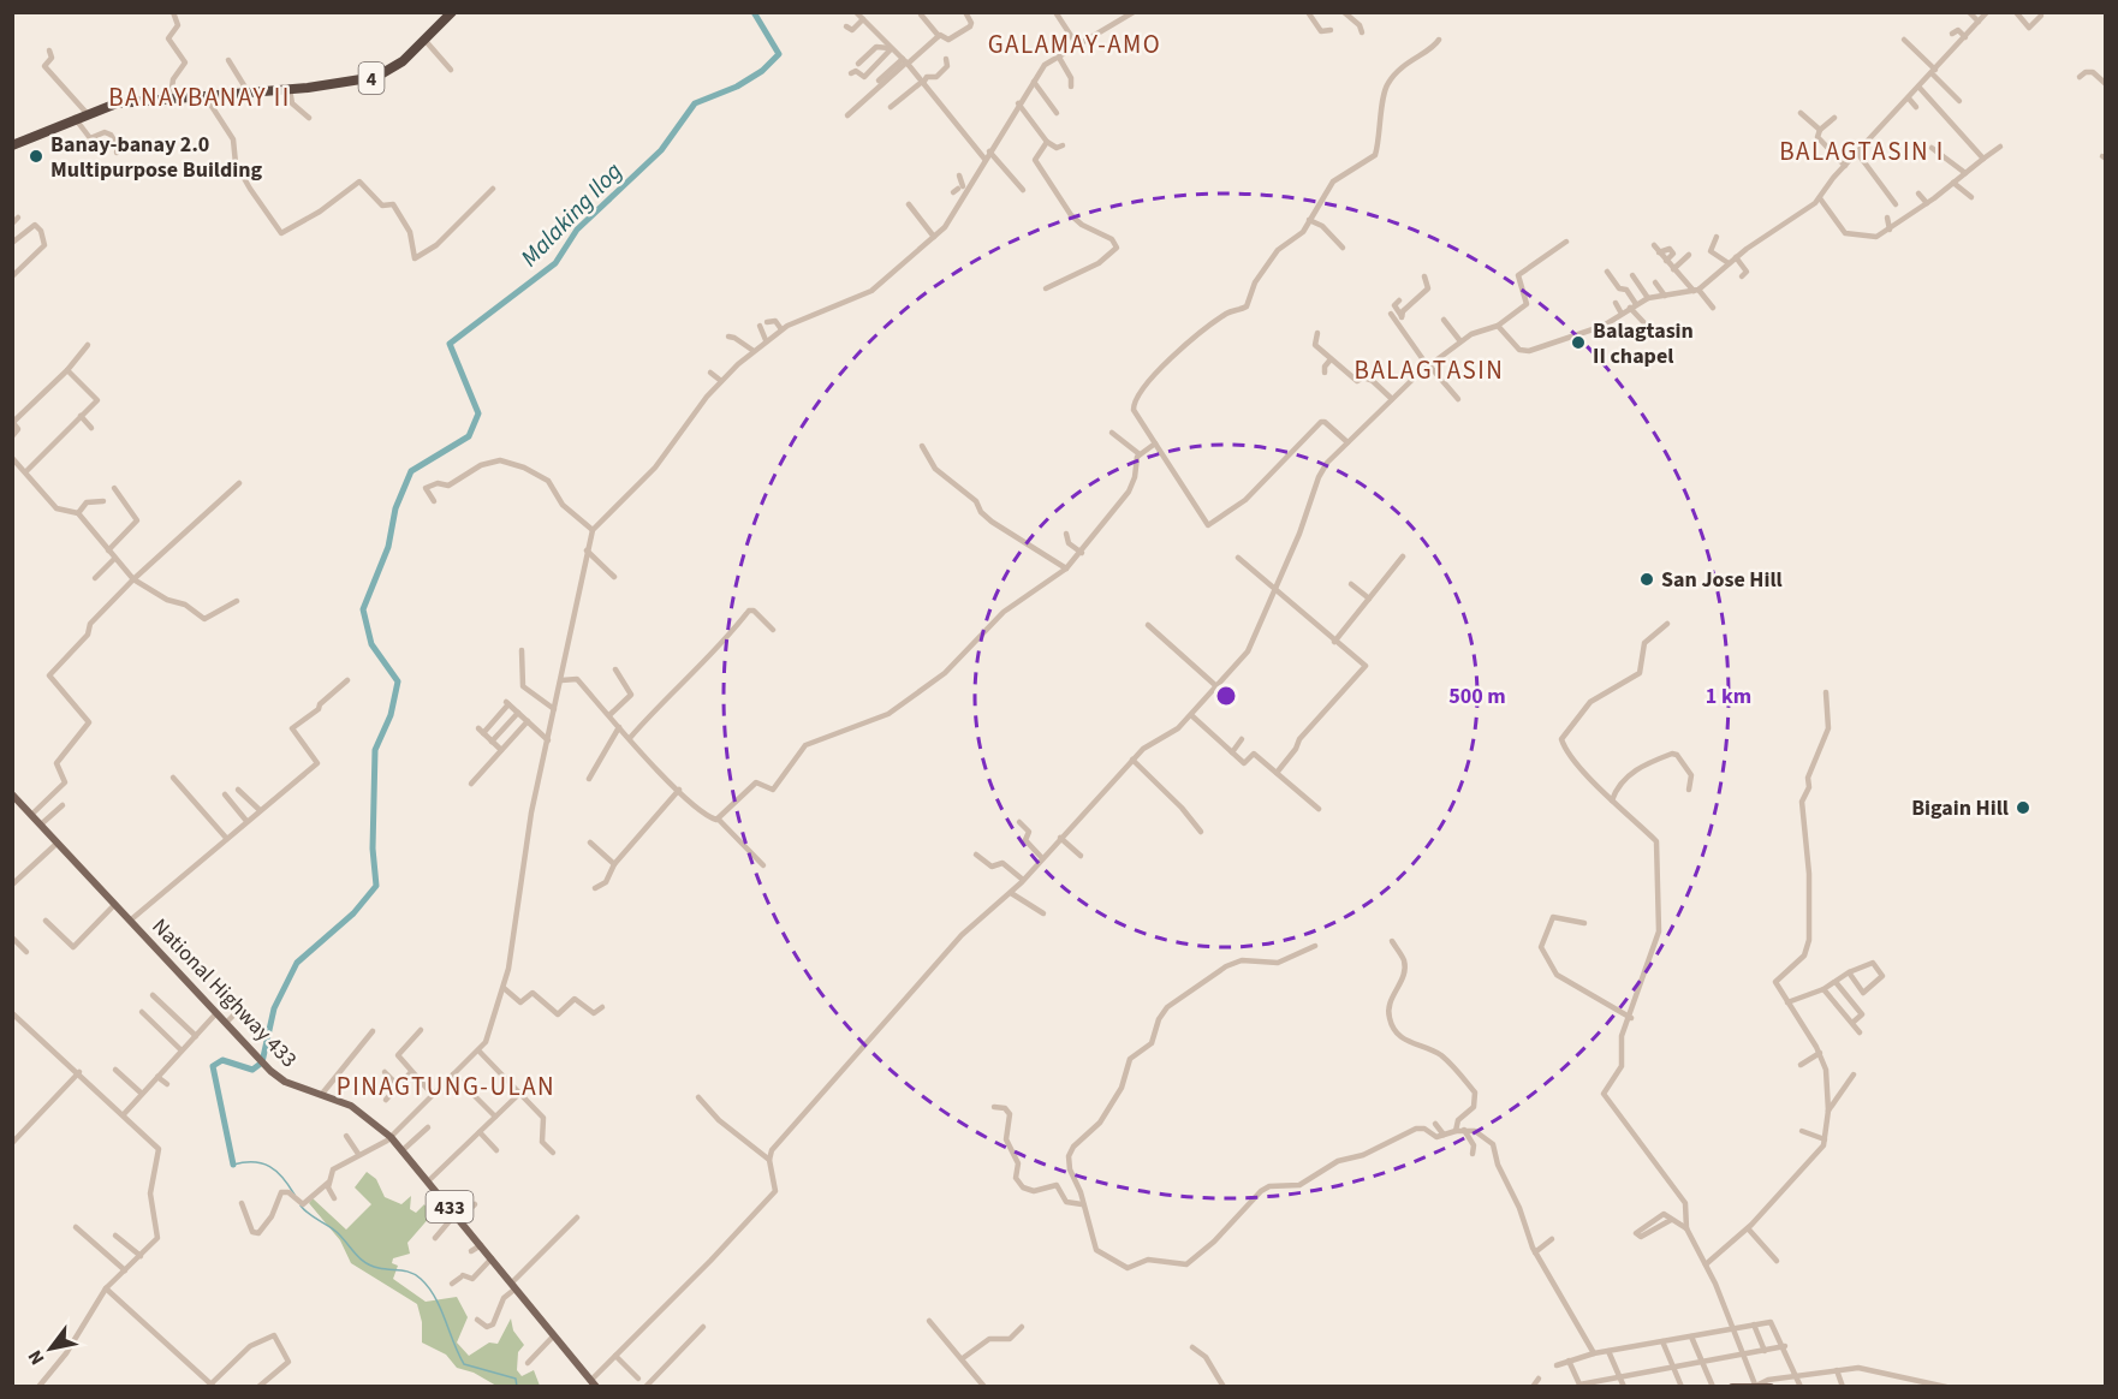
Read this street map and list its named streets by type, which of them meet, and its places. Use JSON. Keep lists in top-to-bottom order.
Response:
{
  "streets": {
    "highway": ["4"],
    "main road": ["National Highway 433", "433"]
  },
  "districts": [
    "GALAMAY-AMO",
    "BANAYBANAY II",
    "BALAGTASIN I",
    "BALAGTASIN",
    "PINAGTUNG-ULAN"
  ],
  "water": ["Malaking Ilog"],
  "places": [
    "Banay-banay 2.0 Multipurpose Building",
    "Balagtasin II chapel",
    "San Jose Hill",
    "Bigain Hill"
  ],
  "north": "bottom left",
  "rings": ["500 m", "1 km"]
}
